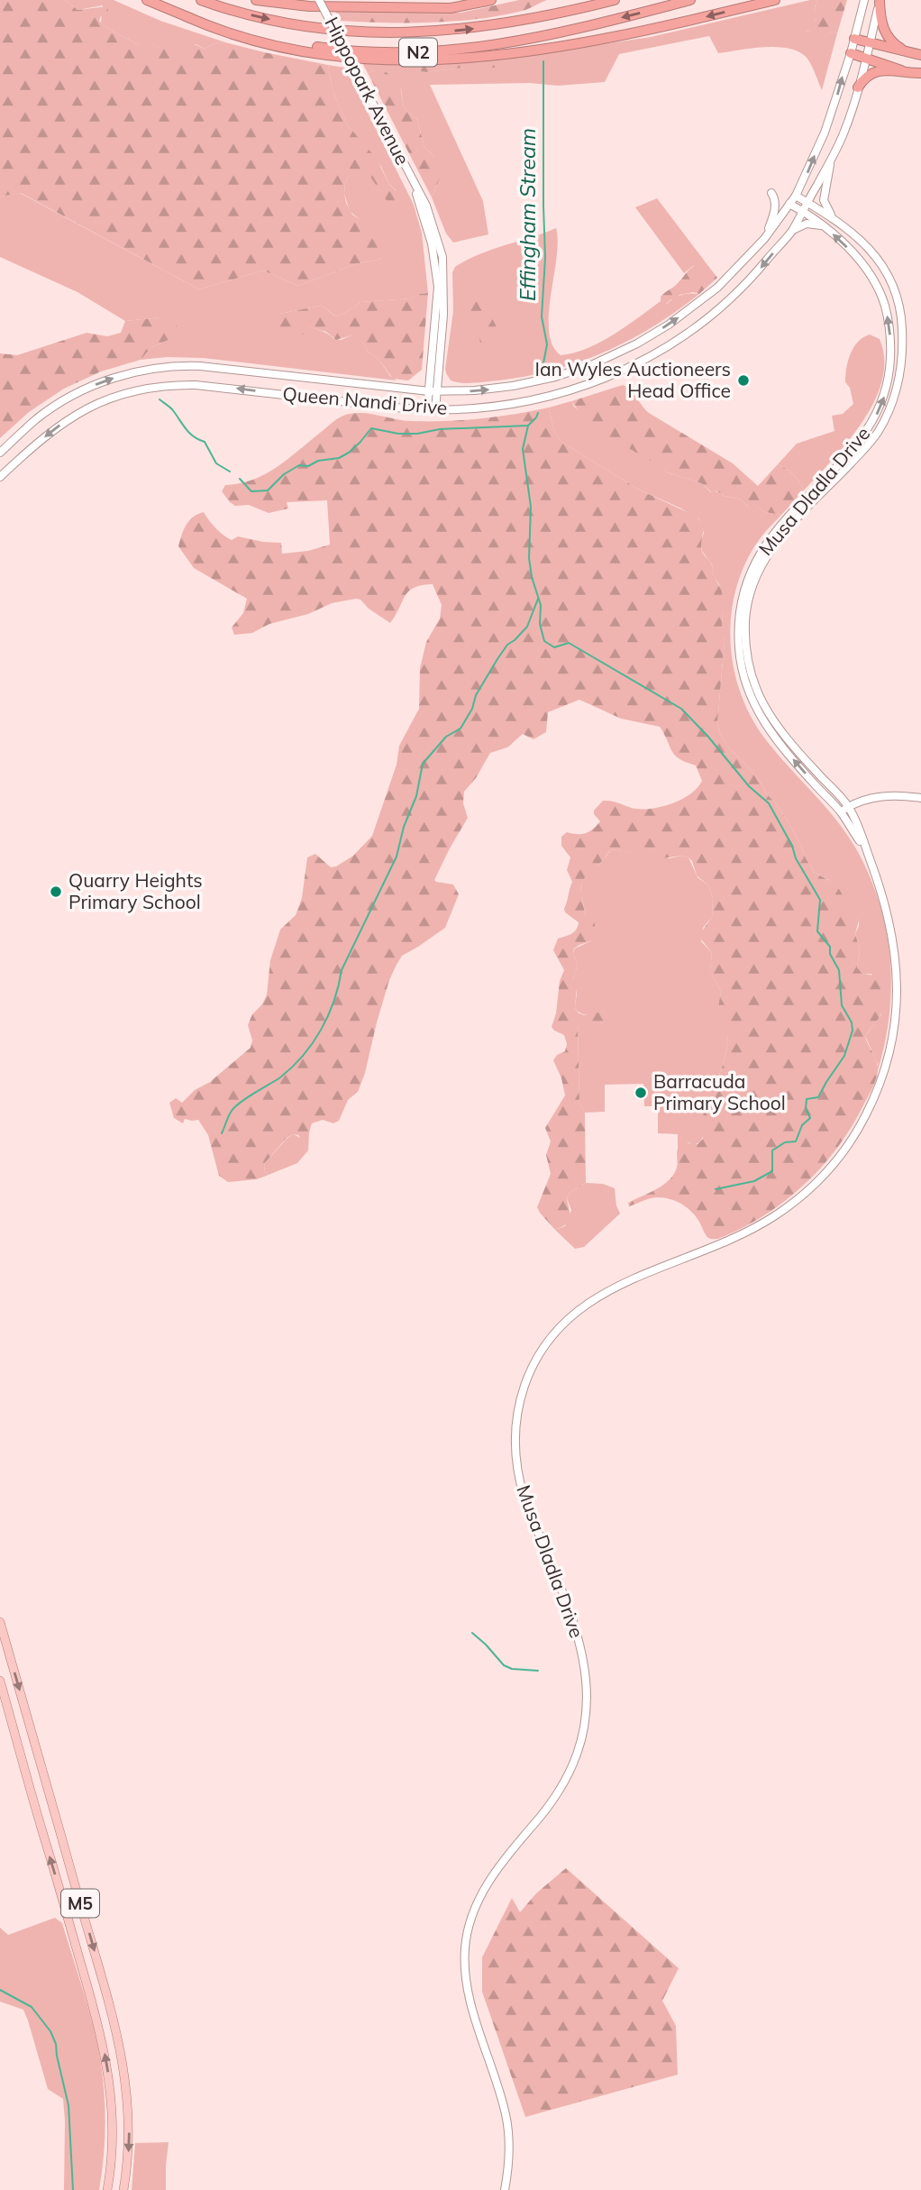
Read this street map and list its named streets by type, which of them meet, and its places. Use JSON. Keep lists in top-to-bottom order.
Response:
{
  "streets": {
    "highway": ["N2"],
    "main road": ["M5"],
    "street": ["Hippopark Avenue", "Queen Nandi Drive", "Musa Dladla Drive"]
  },
  "crossings": [
    ["Hippopark Avenue", "Queen Nandi Drive"],
    ["Queen Nandi Drive", "Musa Dladla Drive"]
  ],
  "water": ["Effingham Stream"],
  "places": ["Ian Wyles Auctioneers Head Office", "Quarry Heights Primary School", "Barracuda Primary School"]
}
